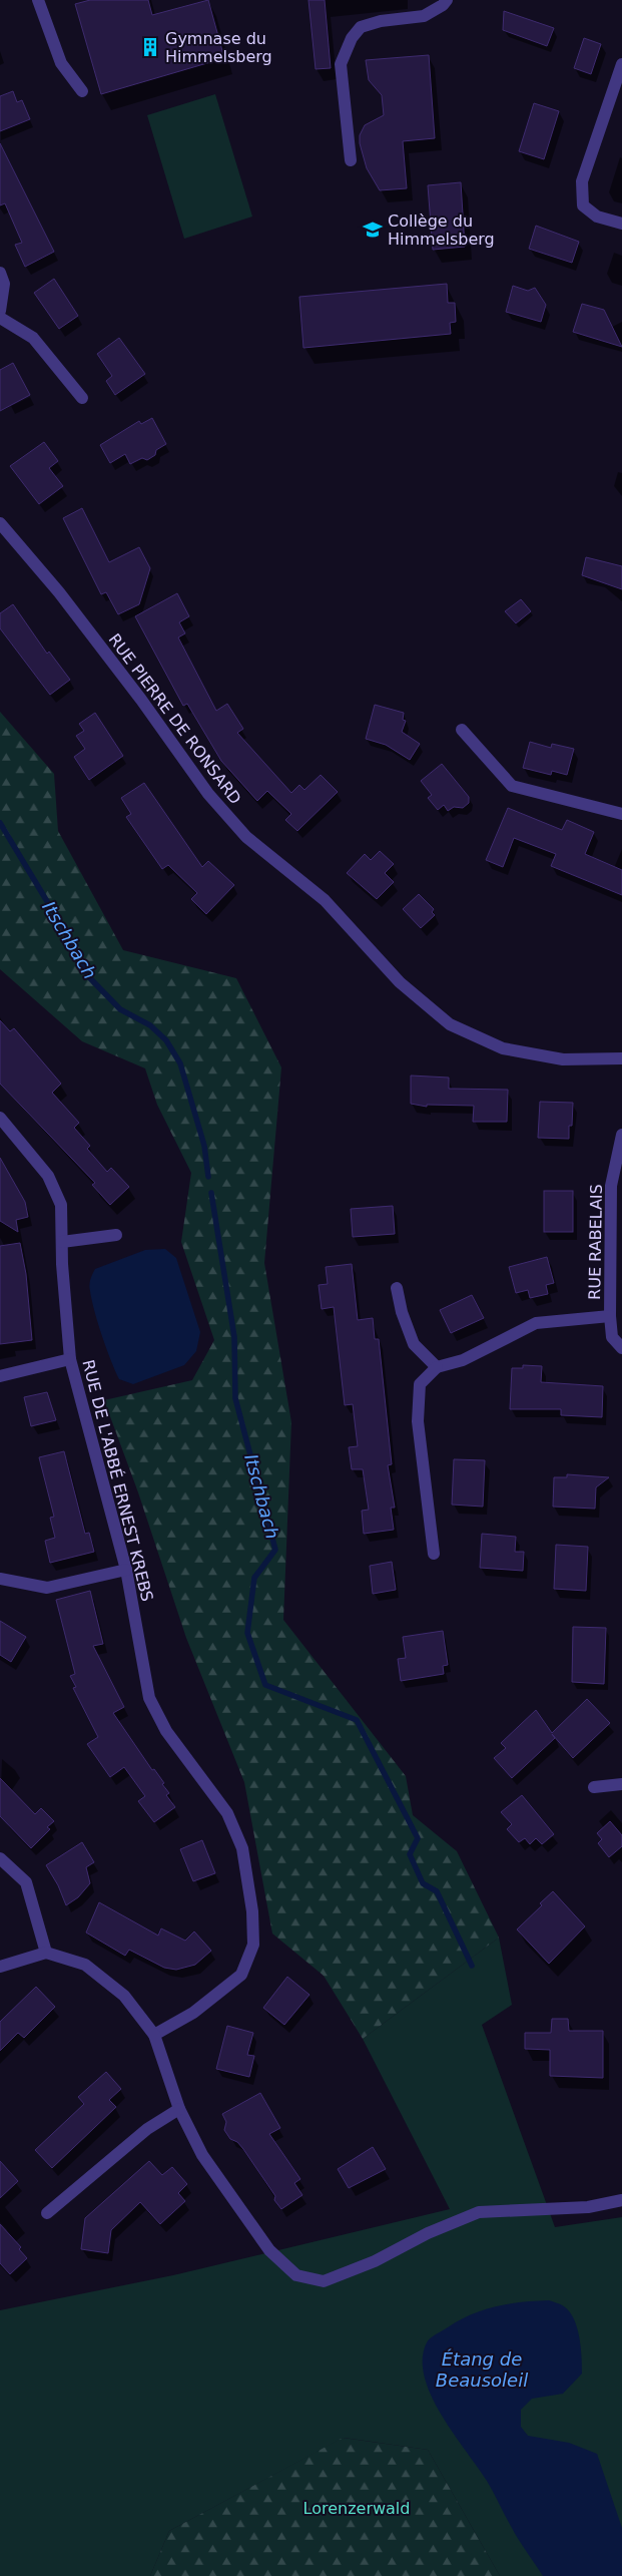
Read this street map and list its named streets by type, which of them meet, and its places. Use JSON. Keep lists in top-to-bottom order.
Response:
{
  "streets": {
    "street": ["RUE PIERRE DE RONSARD", "RUE RABELAIS", "RUE DE L'ABBÉ ERNEST KREBS"]
  },
  "water": ["Itschbach", "Étang de Beausoleil"],
  "parks": ["Lorenzerwald"],
  "places": {
    "building": ["Gymnase du Himmelsberg"],
    "school or university": ["Collège du Himmelsberg"]
  }
}
